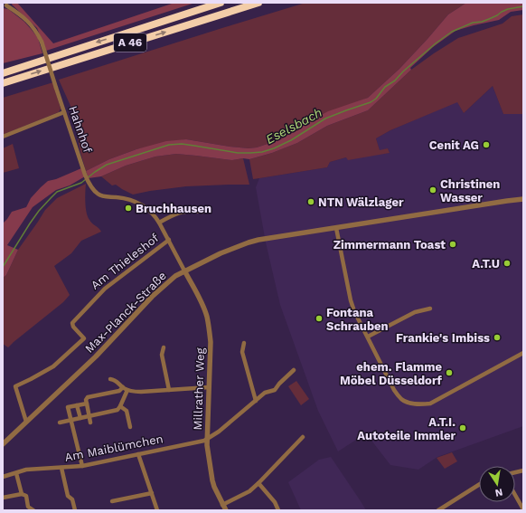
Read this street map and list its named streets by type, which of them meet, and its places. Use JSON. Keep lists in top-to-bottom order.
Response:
{
  "streets": {
    "highway": ["A 46"],
    "street": [
      "Hahnhof",
      "Am Thieleshof",
      "Max-Planck-Straße",
      "Millrather Weg",
      "Am Maiblümchen"
    ]
  },
  "crossings": [
    ["Am Thieleshof", "Max-Planck-Straße"],
    ["Max-Planck-Straße", "Millrather Weg"],
    ["Millrather Weg", "Am Maiblümchen"]
  ],
  "water": ["Eselsbach"],
  "places": [
    "Cenit AG",
    "Christinen Wasser",
    "NTN Wälzlager",
    "Bruchhausen",
    "Zimmermann Toast",
    "A.T.U",
    "Fontana Schrauben",
    "Frankie's Imbiss",
    "ehem. Flamme Möbel Düsseldorf",
    "A.T.I. Autoteile Immler"
  ],
  "north": "bottom"
}
